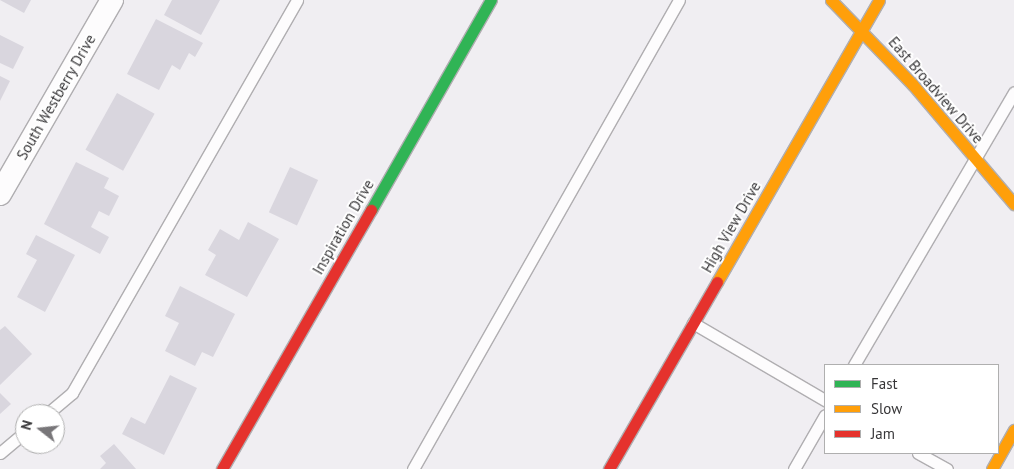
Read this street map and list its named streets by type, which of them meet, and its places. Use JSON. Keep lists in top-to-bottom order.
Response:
{
  "streets": {
    "street": [
      "East Broadview Drive",
      "South Westberry Drive",
      "Inspiration Drive",
      "High View Drive"
    ]
  },
  "crossings": [
    ["East Broadview Drive", "High View Drive"]
  ],
  "legend": ["Fast", "Slow", "Jam"],
  "north": "left"
}
